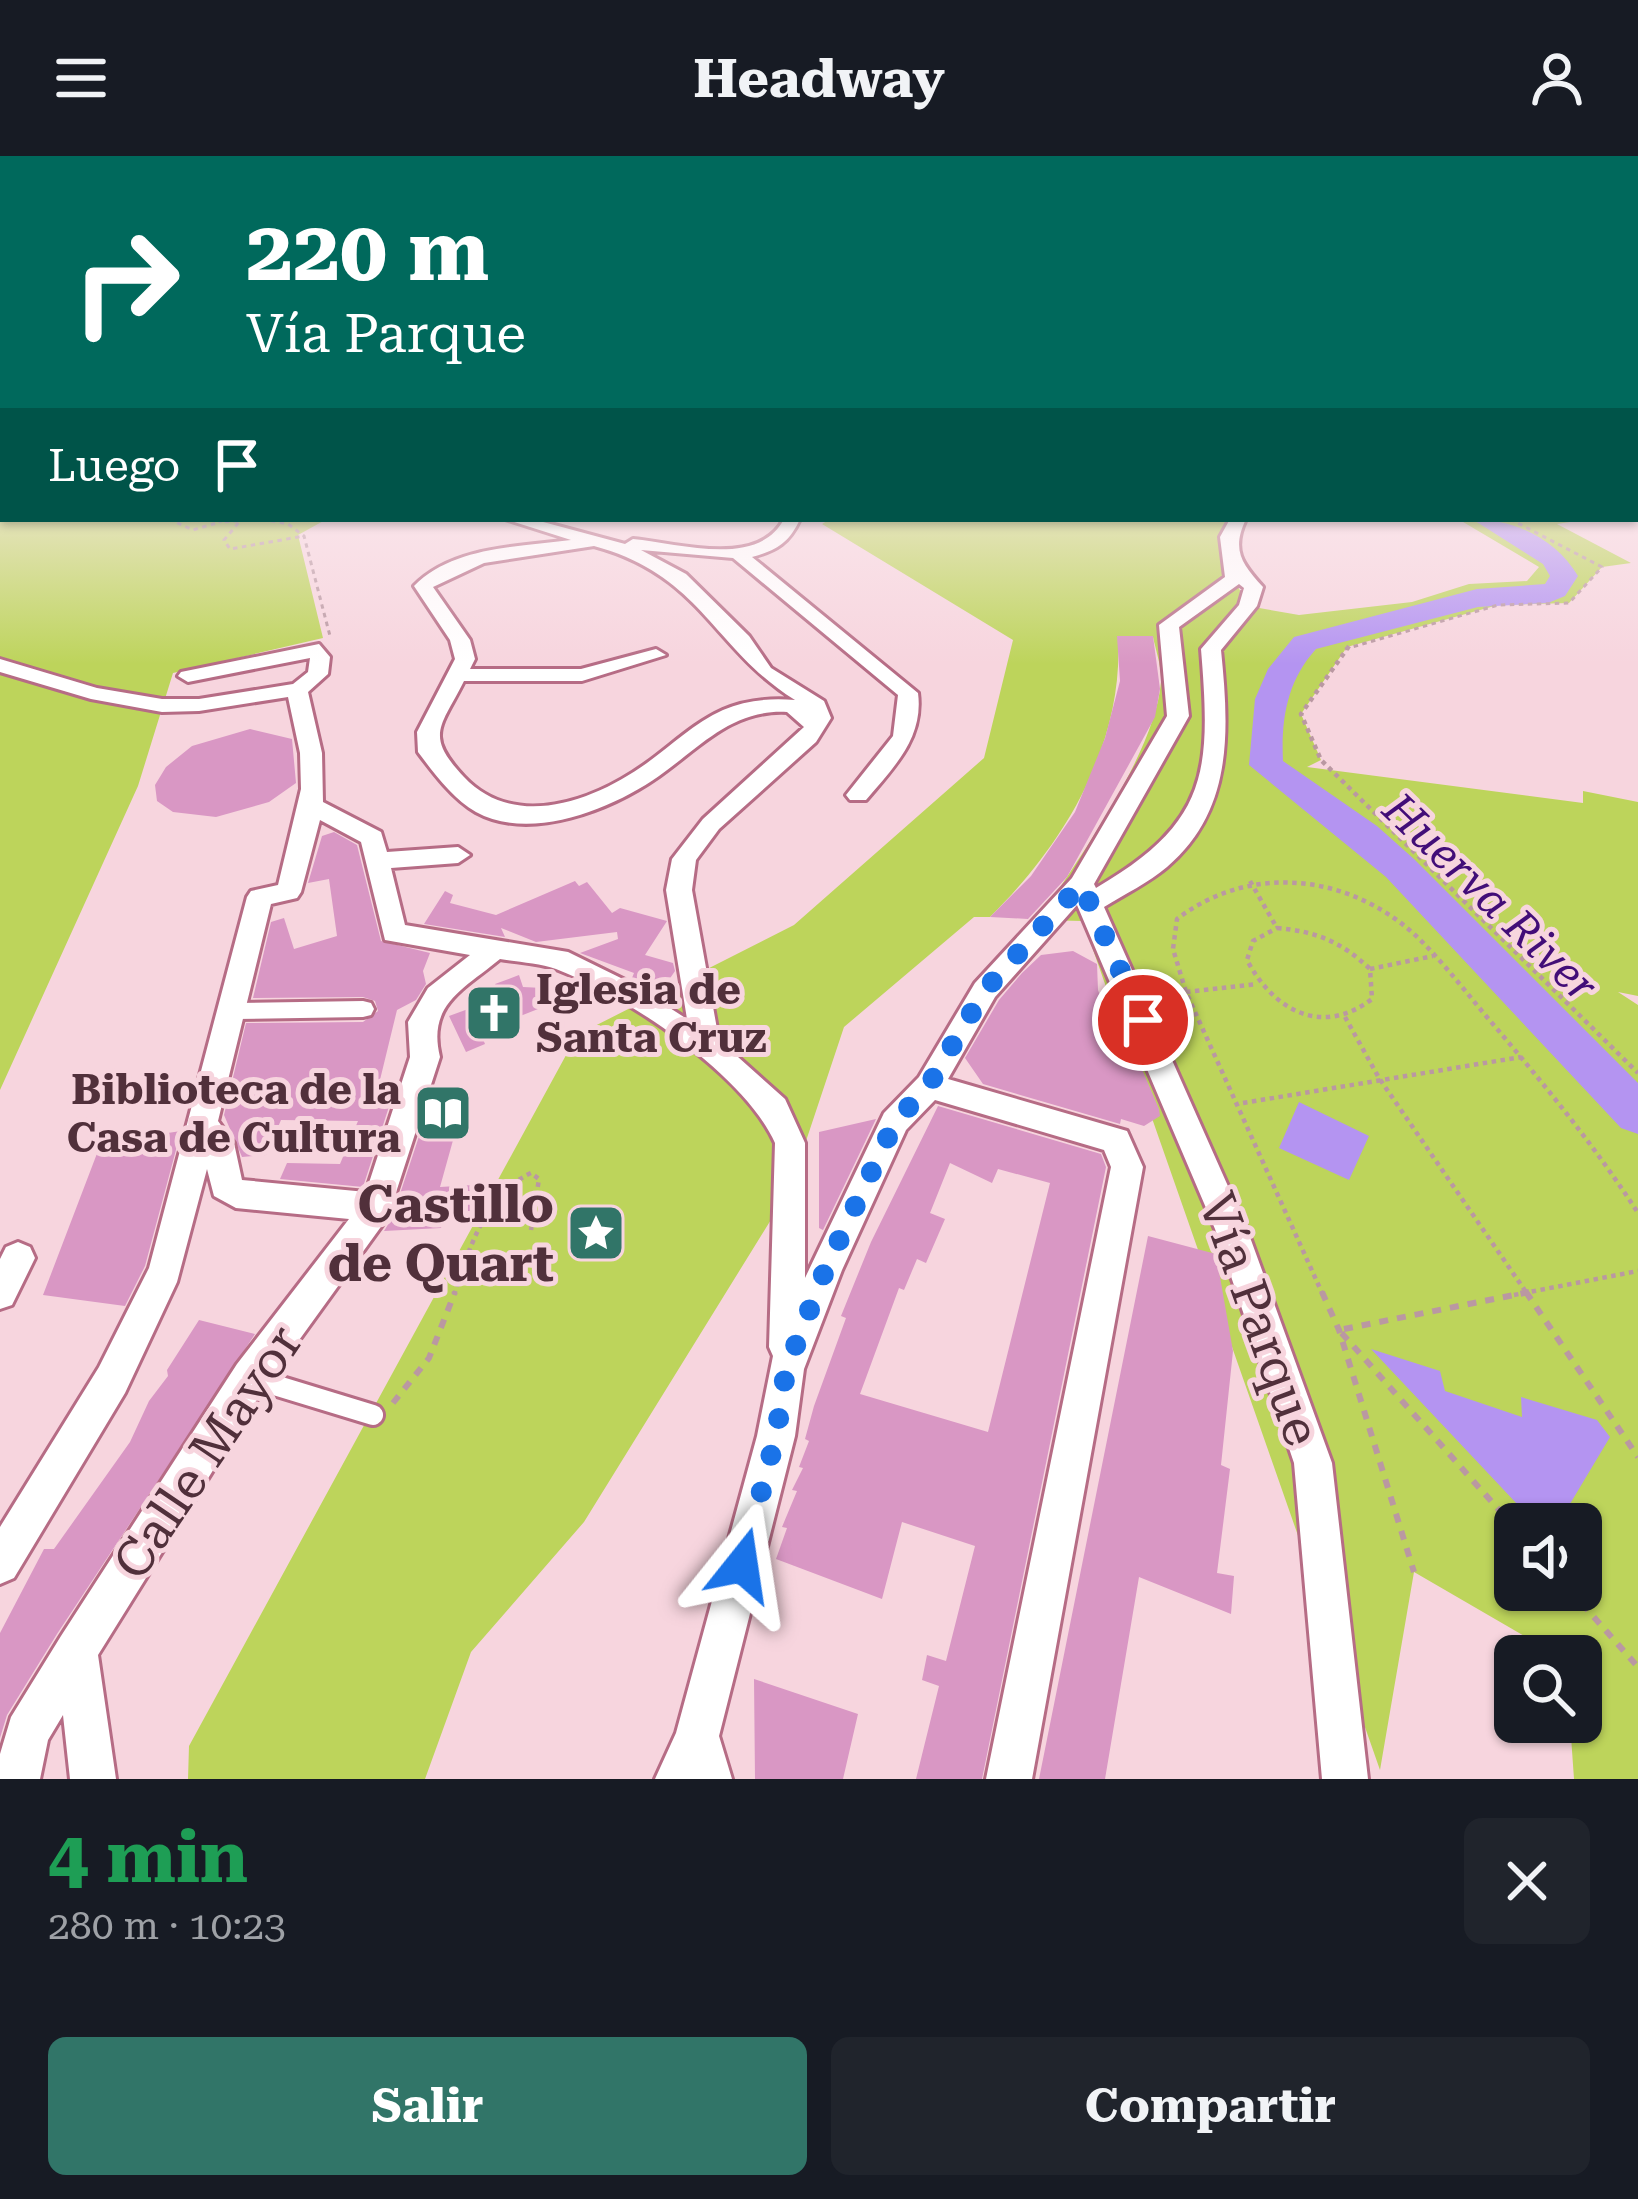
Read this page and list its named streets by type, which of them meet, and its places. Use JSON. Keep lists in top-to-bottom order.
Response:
{
  "streets": {
    "street": ["Vía Parque", "Calle Mayor"]
  },
  "water": ["Huerva River"],
  "places": {
    "church": ["Iglesia de Santa Cruz"],
    "library": ["Biblioteca de la Casa de Cultura"],
    "place": ["Castillo de Quart"]
  },
  "page": {
    "header": "Headway",
    "turn": ["220 m", "Vía Parque"],
    "then": "Luego",
    "heading": ["4 min", "280 m · 10:23"],
    "buttons": ["Salir", "Compartir"]
  }
}
